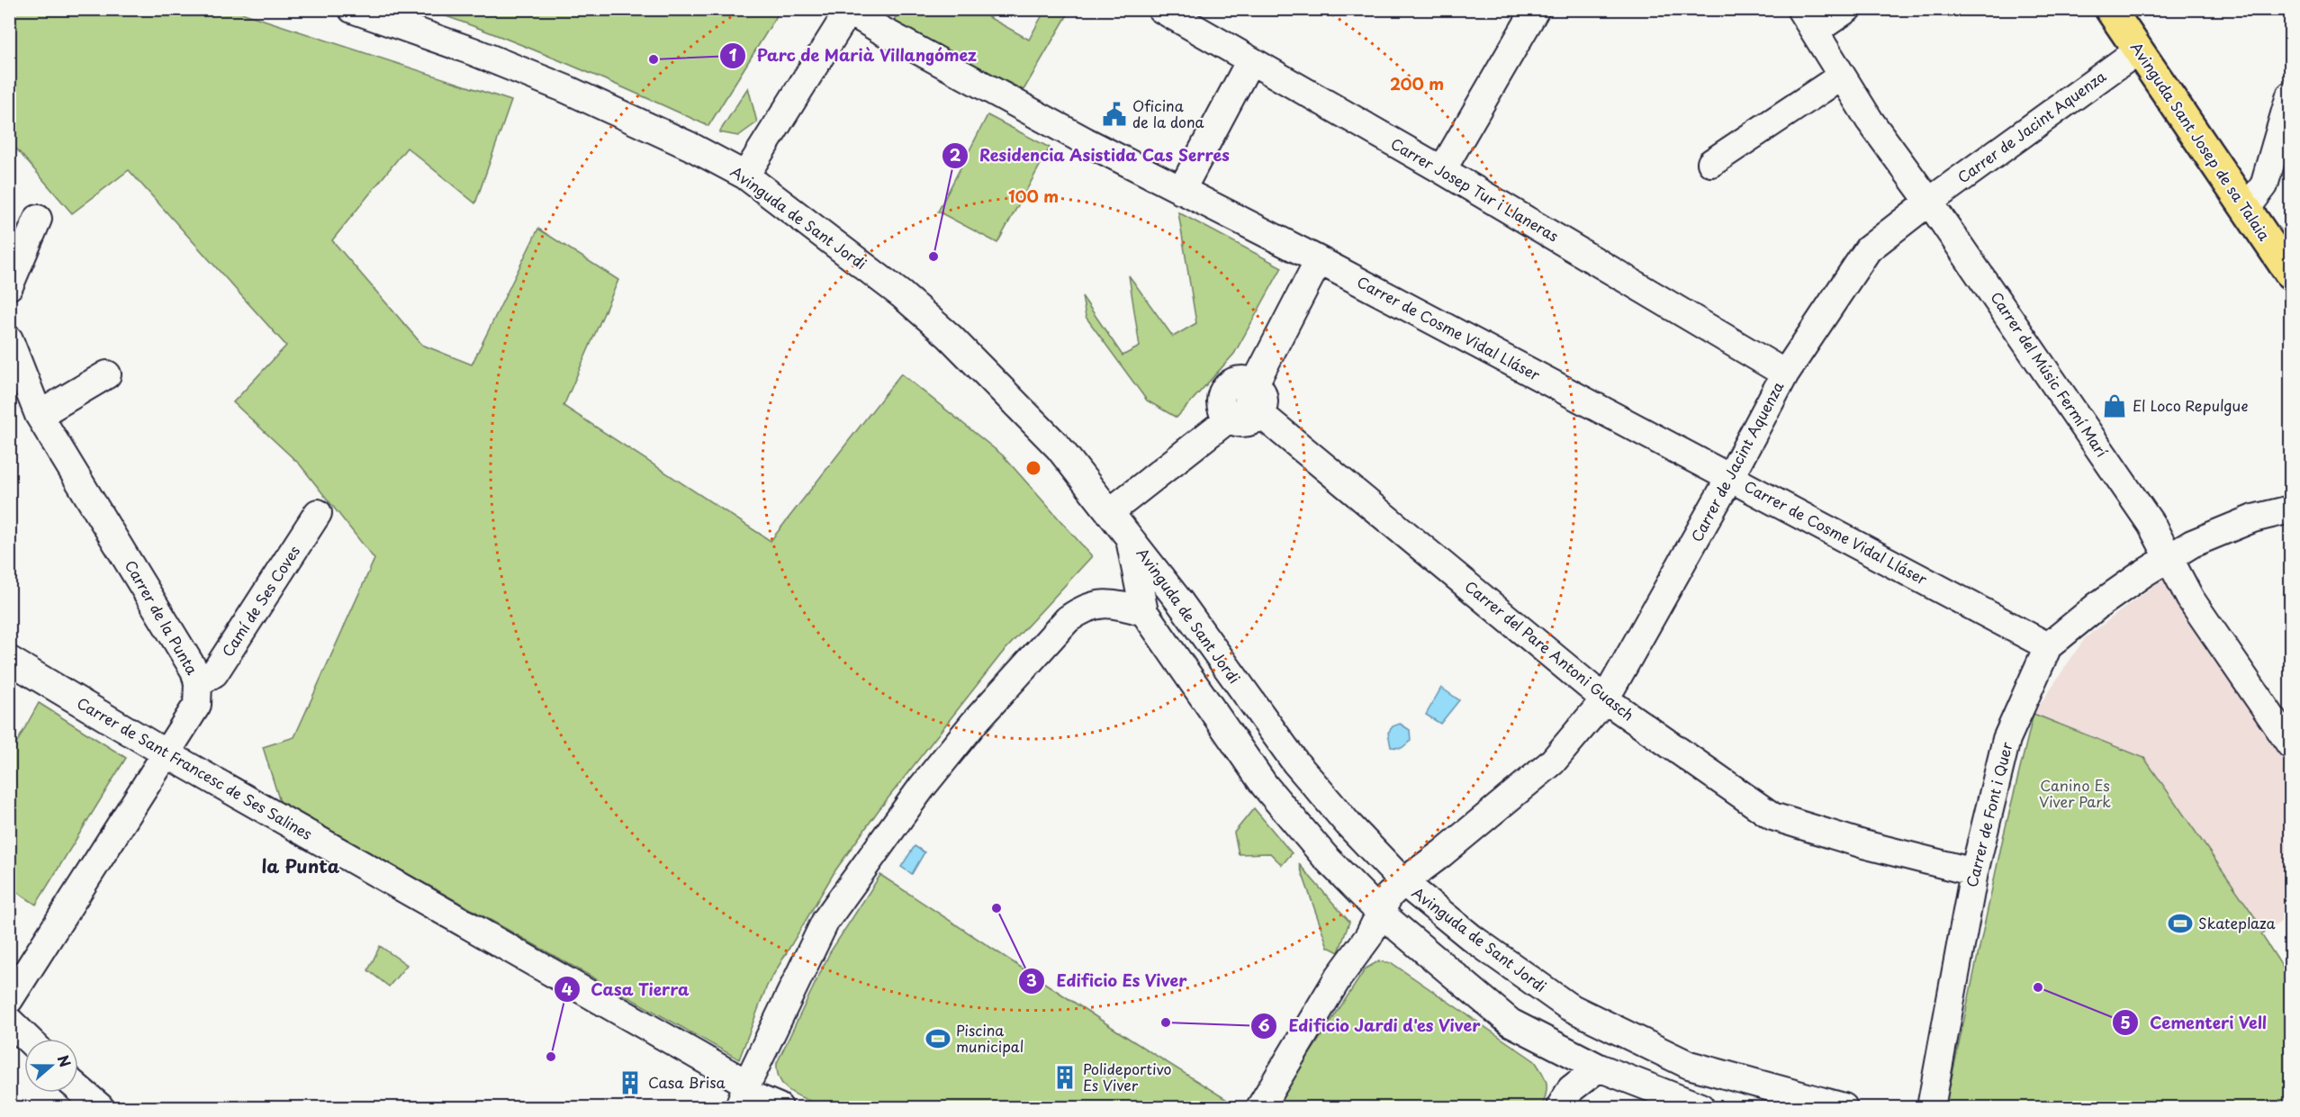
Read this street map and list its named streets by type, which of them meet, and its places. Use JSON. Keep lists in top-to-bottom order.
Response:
{
  "streets": {
    "main road": ["Avinguda Sant Josep de sa Talaia"],
    "street": [
      "Carrer de Jacint Aquenza",
      "Carrer Josep Tur i Llaneras",
      "Avinguda de Sant Jordi",
      "Carrer de Cosme Vidal Lláser",
      "Carrer del Músic Fermí Marí",
      "Camí de Ses Coves",
      "Carrer de la Punta",
      "Carrer del Pare Antoni Guasch",
      "Carrer de Sant Francesc de Ses Salines",
      "Carrer de Font i Quer"
    ]
  },
  "crossings": [
    ["Carrer de Jacint Aquenza", "Avinguda Sant Josep de sa Talaia"],
    ["Carrer de Jacint Aquenza", "Carrer Josep Tur i Llaneras"],
    ["Carrer de Jacint Aquenza", "Avinguda de Sant Jordi"],
    ["Carrer de Jacint Aquenza", "Carrer de Cosme Vidal Lláser"],
    ["Carrer de Jacint Aquenza", "Carrer del Músic Fermí Marí"],
    ["Carrer de Jacint Aquenza", "Carrer del Pare Antoni Guasch"],
    ["Carrer de Cosme Vidal Lláser", "Carrer de Font i Quer"],
    ["Carrer del Músic Fermí Marí", "Carrer de Font i Quer"],
    ["Camí de Ses Coves", "Carrer de la Punta"],
    ["Carrer de la Punta", "Carrer de Sant Francesc de Ses Salines"],
    ["Carrer del Pare Antoni Guasch", "Carrer de Font i Quer"]
  ],
  "districts": ["la Punta"],
  "parks": ["Canino Es Viver Park"],
  "places": {
    "other": [
      "Parc de Marià Villangómez",
      "Residencia Asistida Cas Serres",
      "Edificio Es Viver",
      "Cementeri Vell",
      "Edificio Jardi d'es Viver",
      "Casa Tierra"
    ],
    "public building": ["Oficina de la dona"],
    "shop": ["El Loco Repulgue"],
    "sports": ["Skateplaza", "Piscina municipal"],
    "building": ["Polideportivo Es Viver", "Casa Brisa"]
  },
  "north": "right",
  "rings": ["200 m", "100 m"]
}
